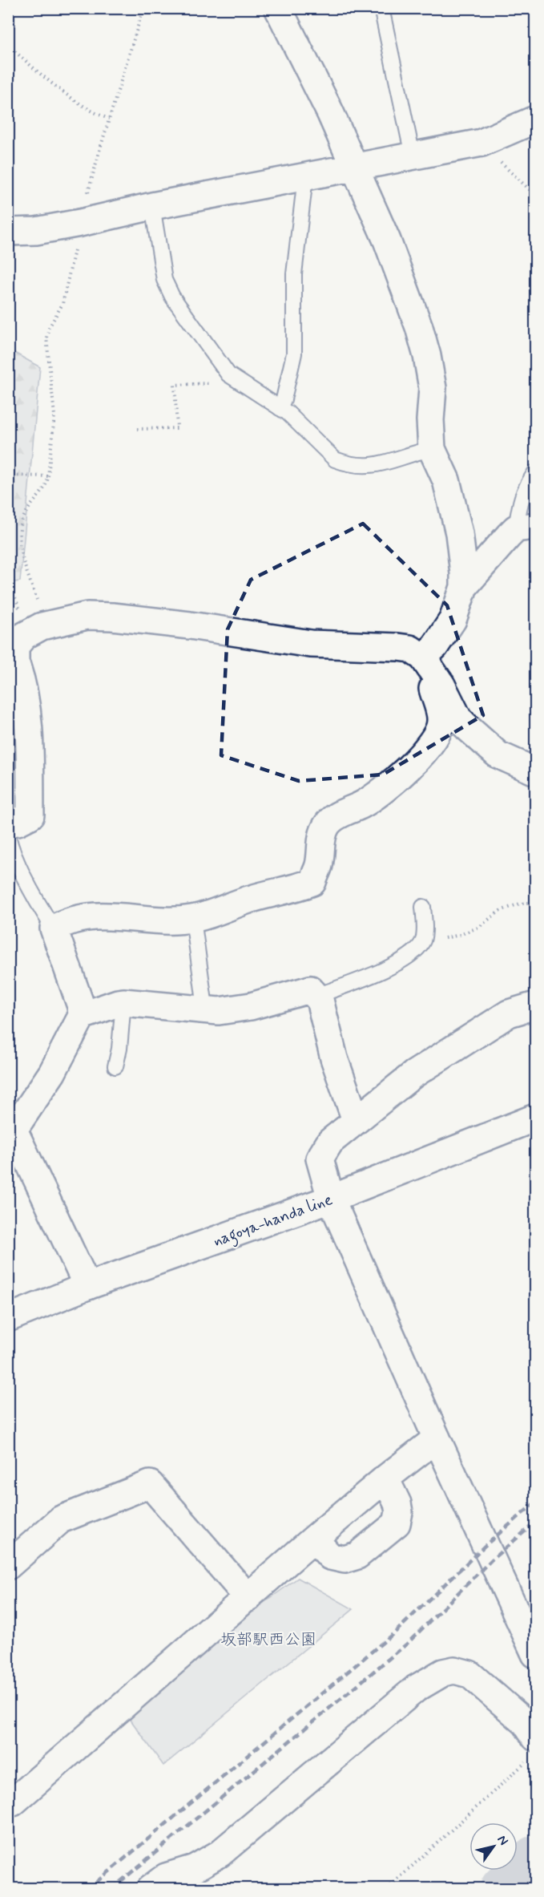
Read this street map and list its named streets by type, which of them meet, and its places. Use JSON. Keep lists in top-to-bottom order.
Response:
{
  "streets": {
    "street": ["nagoya-handa line"]
  },
  "parks": ["坂部駅西公園"],
  "north": "top right"
}
